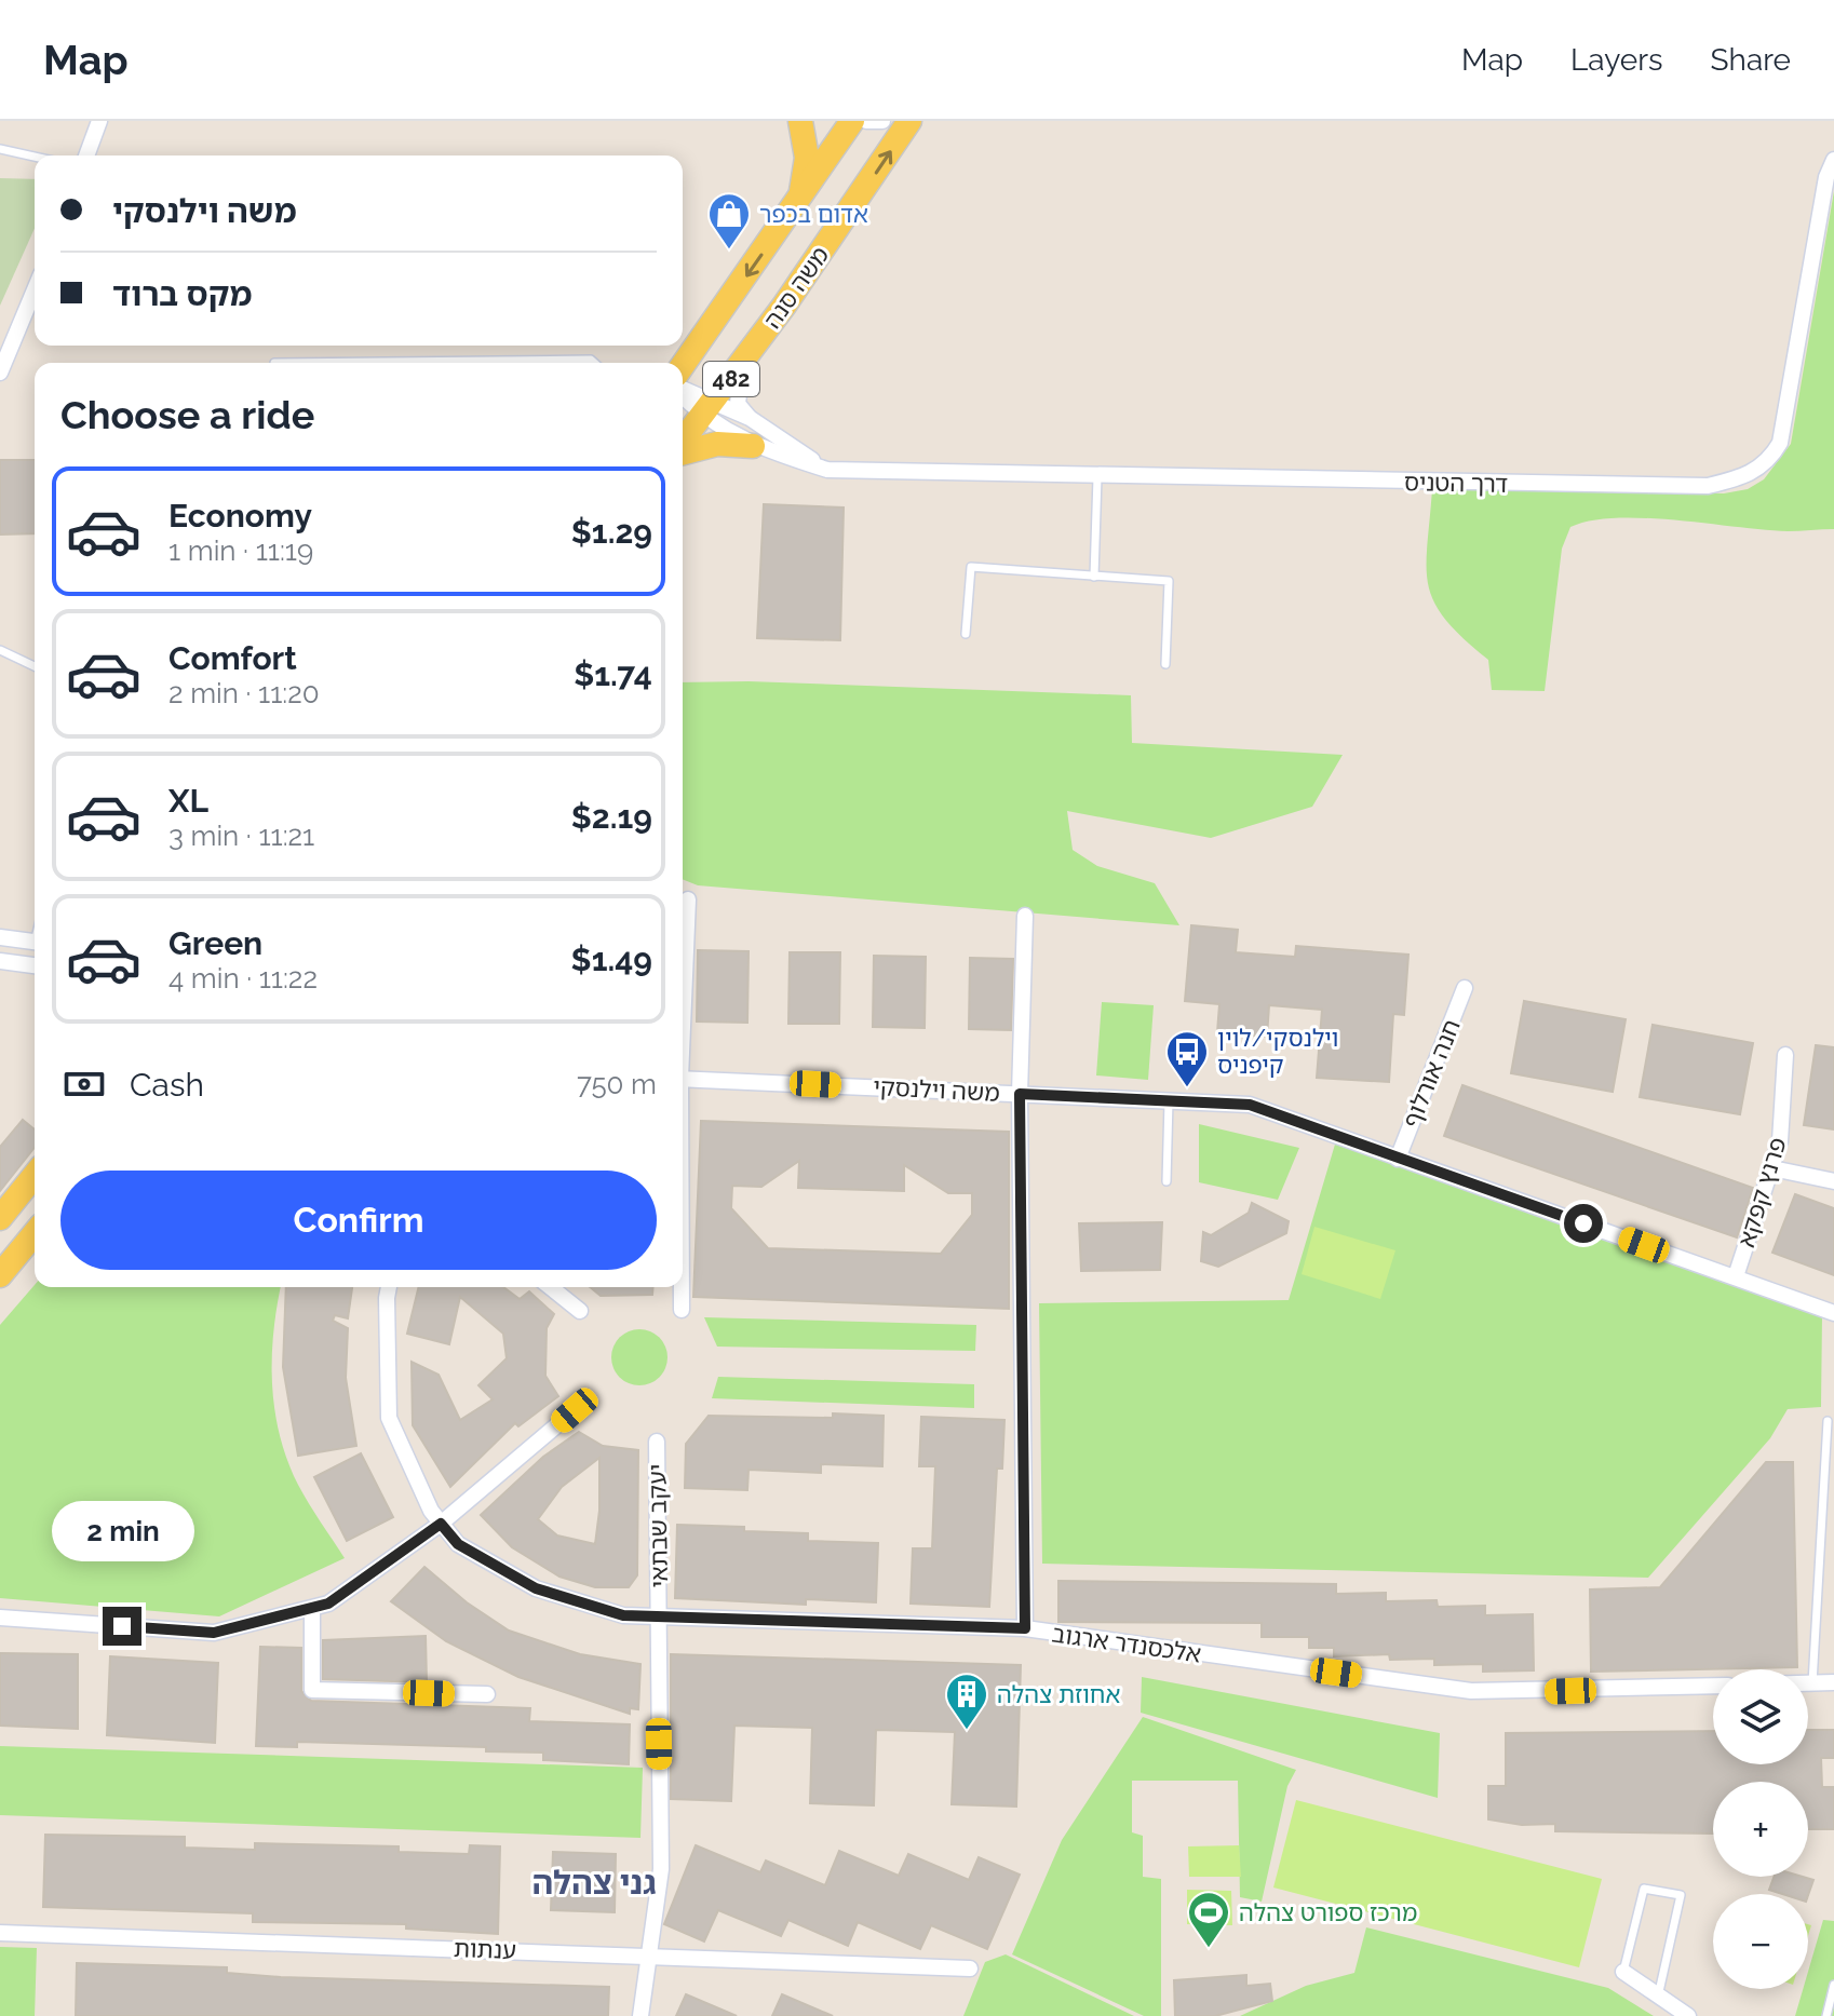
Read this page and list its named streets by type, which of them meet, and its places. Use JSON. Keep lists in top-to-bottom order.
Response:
{
  "streets": {
    "main road": ["משה סנה", "482"],
    "street": [
      "דרך הטניס",
      "חנה אורלוף",
      "משה וילנסקי",
      "פרנץ קפקא",
      "יעקב שבתאי",
      "אלכסנדר ארגוב",
      "ענתות"
    ]
  },
  "crossings": [
    ["משה סנה", "דרך הטניס"],
    ["חנה אורלוף", "משה וילנסקי"],
    ["משה וילנסקי", "פרנץ קפקא"],
    ["יעקב שבתאי", "אלכסנדר ארגוב"],
    ["יעקב שבתאי", "ענתות"]
  ],
  "districts": ["גני צהלה"],
  "places": {
    "shop": ["אדום בכפר"],
    "bus stop": ["וילנסקי/לוין קיפניס"],
    "building": ["אחוזת צהלה"],
    "sports": ["מרכז ספורט צהלה"]
  },
  "page": {
    "header": "Map",
    "nav": ["Map", "Layers", "Share"],
    "banner": ["משה וילנסקי", "מקס ברוד"],
    "heading": "Choose a ride",
    "list": [
      {
        "name": "Economy",
        "note": "1 min · 11:19",
        "value": "$1.29"
      },
      {
        "name": "Comfort",
        "note": "2 min · 11:20",
        "value": "$1.74"
      },
      {
        "name": "XL",
        "note": "3 min · 11:21",
        "value": "$2.19"
      },
      {
        "name": "Green",
        "note": "4 min · 11:22",
        "value": "$1.49"
      }
    ],
    "pay": ["Cash", "750 m"],
    "buttons": "Confirm",
    "bubble": "2 min",
    "map_buttons": ["+", "−"]
  }
}
